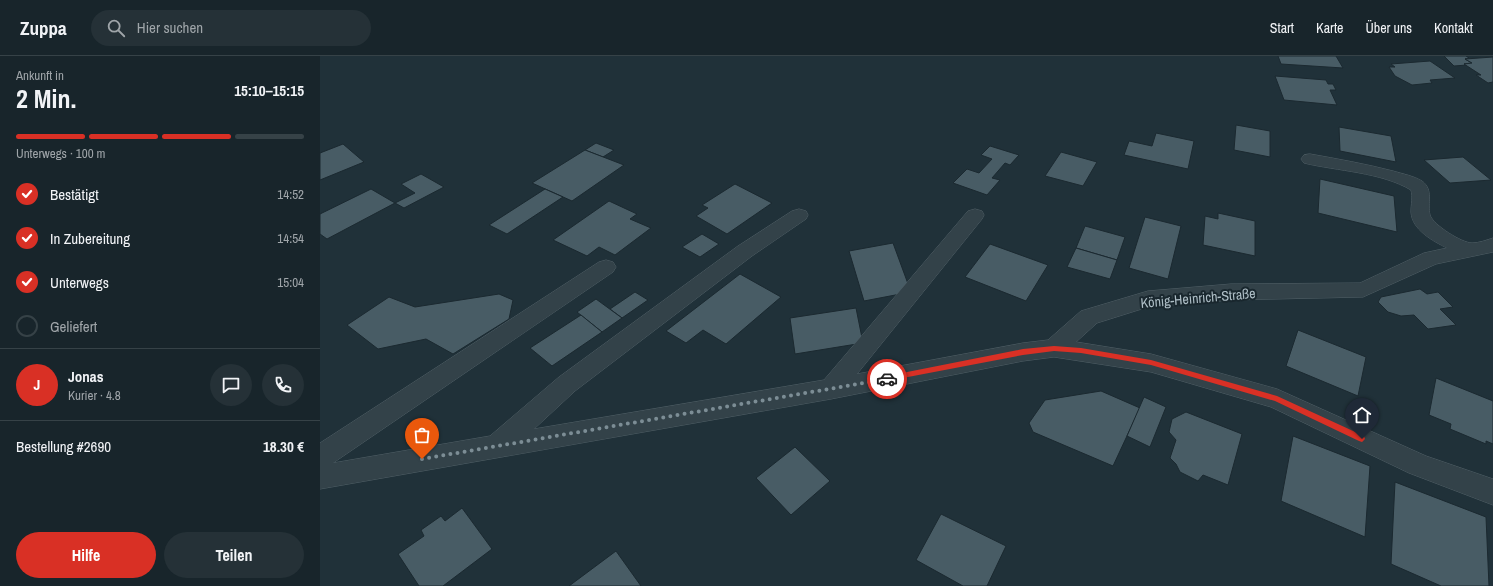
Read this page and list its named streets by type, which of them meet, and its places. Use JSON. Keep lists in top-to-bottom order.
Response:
{
  "streets": {
    "street": ["König-Heinrich-Straße"]
  },
  "page": {
    "header": "Zuppa",
    "search": "Hier suchen",
    "nav": [
      "Start",
      "Karte",
      "Über uns",
      "Kontakt"
    ],
    "heading": ["2 Min.", "Ankunft in", "15:10–15:15"],
    "panel": [
      "Jonas",
      "Kurier · 4.8",
      "Bestellung #2690",
      "18.30 €"
    ],
    "bar": "Unterwegs · 100 m",
    "list": [
      ["Bestätigt", "14:52"],
      ["In Zubereitung", "14:54"],
      ["Unterwegs", "15:04"],
      "Geliefert"
    ],
    "round": "J",
    "buttons": ["Hilfe", "Teilen"]
  }
}
